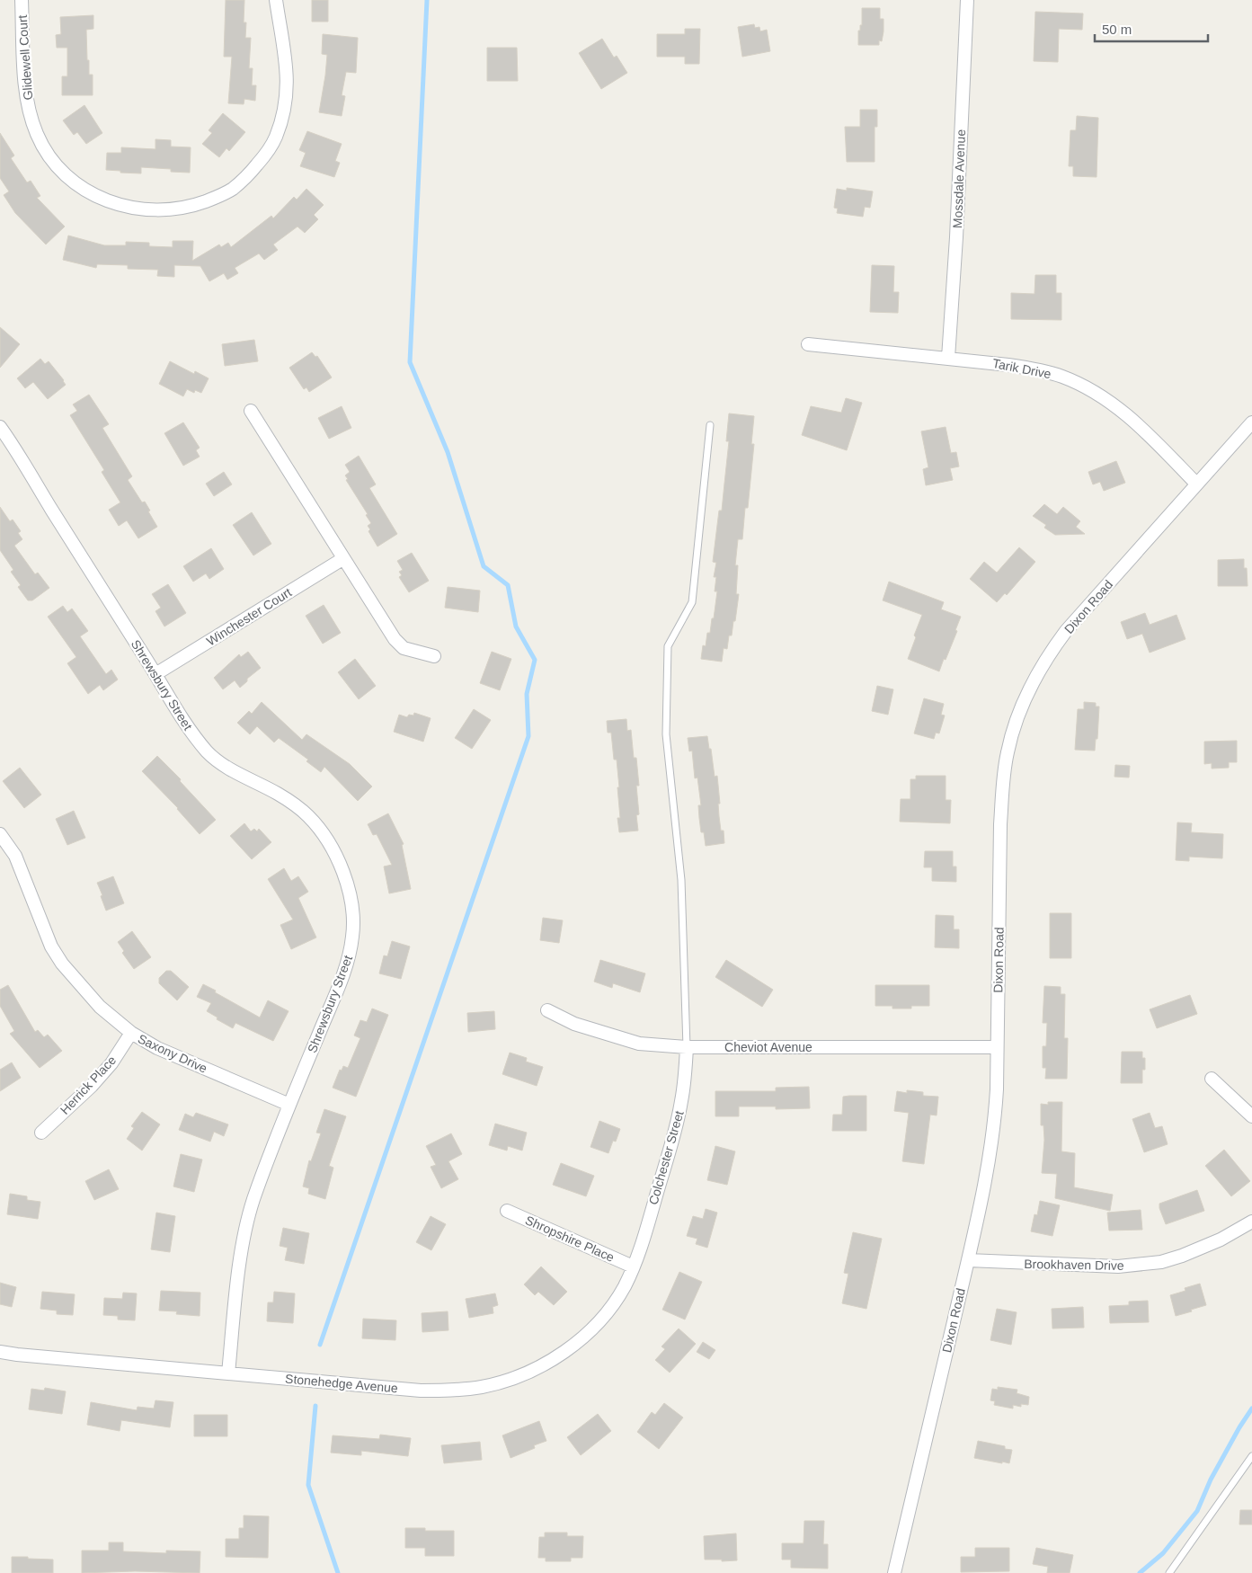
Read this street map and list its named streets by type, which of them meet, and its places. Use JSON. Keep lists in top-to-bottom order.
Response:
{
  "streets": {
    "street": [
      "Glidewell Court",
      "Mossdale Avenue",
      "Tarik Drive",
      "Dixon Road",
      "Winchester Court",
      "Shrewsbury Street",
      "Cheviot Avenue",
      "Saxony Drive",
      "Herrick Place",
      "Colchester Street",
      "Shropshire Place",
      "Brookhaven Drive",
      "Stonehedge Avenue"
    ]
  },
  "crossings": [
    ["Mossdale Avenue", "Tarik Drive"],
    ["Tarik Drive", "Dixon Road"],
    ["Dixon Road", "Cheviot Avenue"],
    ["Dixon Road", "Brookhaven Drive"],
    ["Winchester Court", "Shrewsbury Street"],
    ["Shrewsbury Street", "Saxony Drive"],
    ["Shrewsbury Street", "Stonehedge Avenue"],
    ["Cheviot Avenue", "Colchester Street"],
    ["Saxony Drive", "Herrick Place"],
    ["Colchester Street", "Shropshire Place"],
    ["Colchester Street", "Stonehedge Avenue"],
    ["Shropshire Place", "Stonehedge Avenue"]
  ],
  "scale_bar": "50 m"
}
